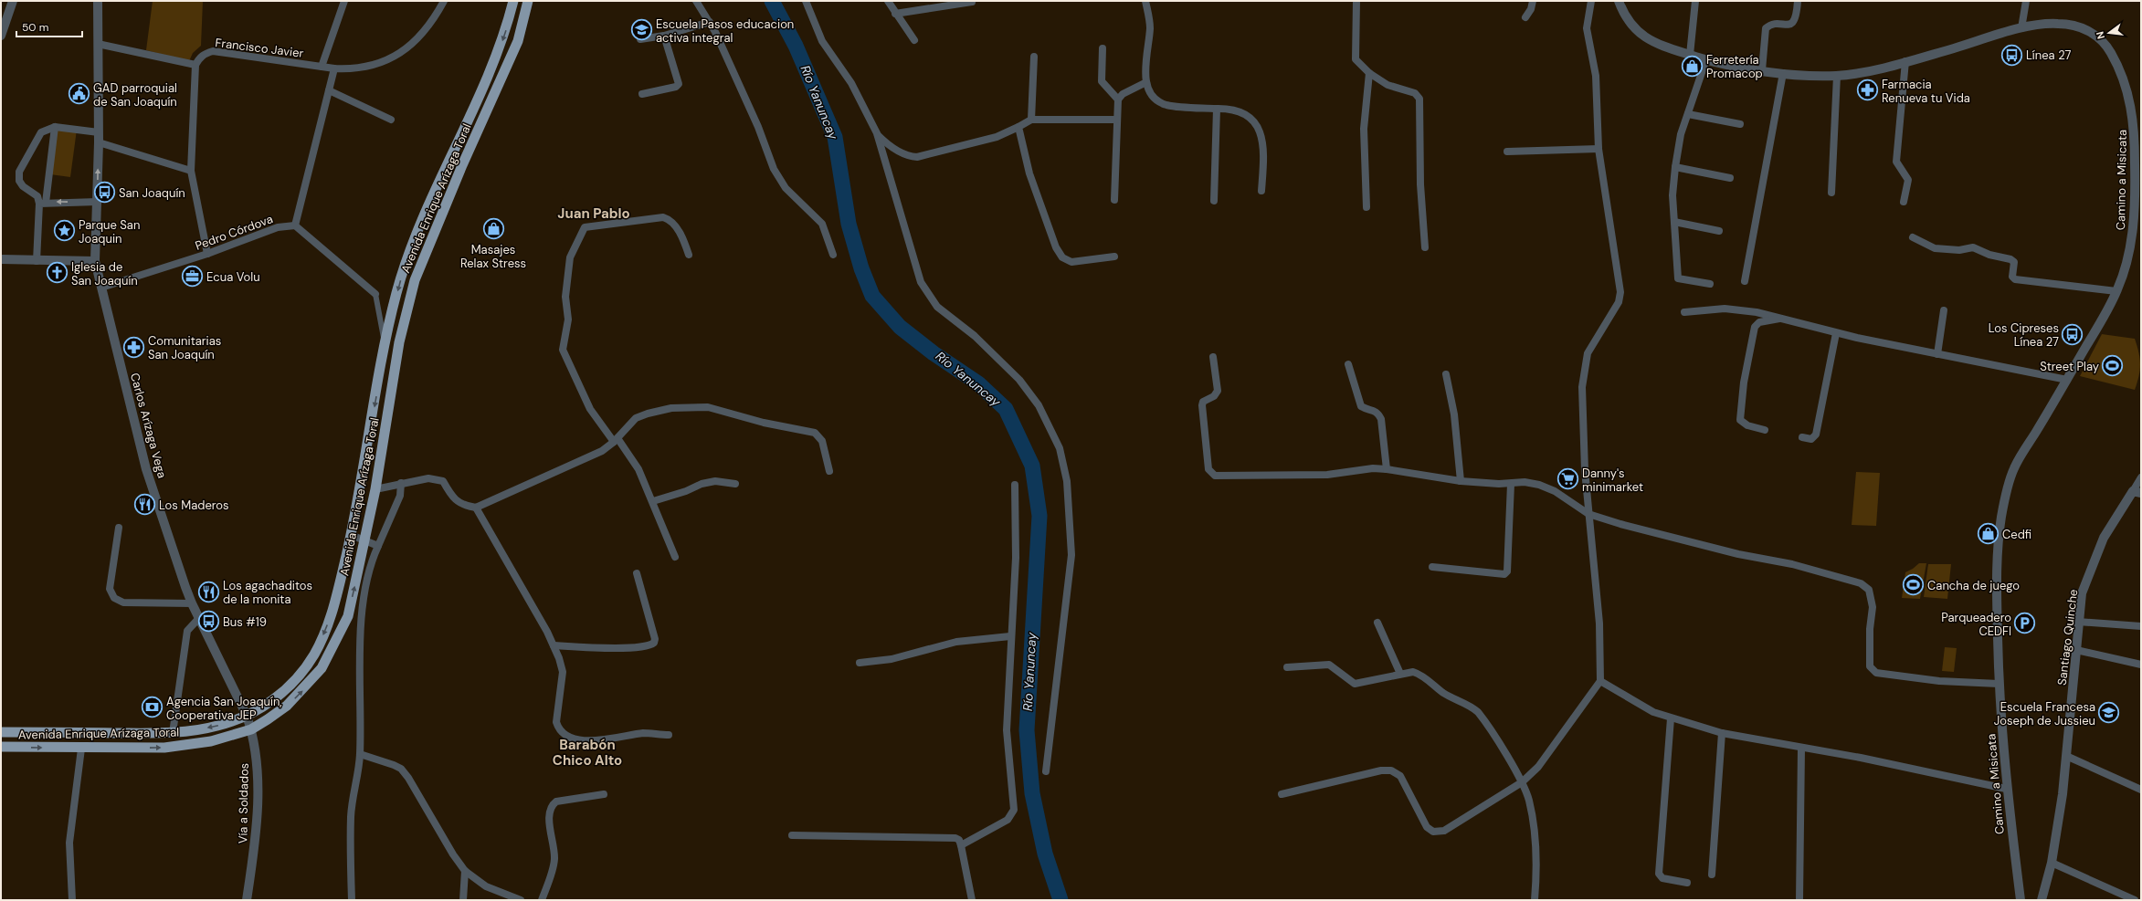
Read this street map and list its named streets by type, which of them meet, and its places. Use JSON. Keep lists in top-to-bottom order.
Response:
{
  "streets": {
    "main road": ["Avenida Enrique Arízaga Toral"],
    "street": [
      "Francisco Javier",
      "Camino a Misicata",
      "Pedro Córdova",
      "Carlos Arízaga Vega",
      "Santiago Quinche",
      "Vía a Soldados"
    ]
  },
  "crossings": [
    ["Avenida Enrique Arízaga Toral", "Carlos Arízaga Vega"],
    ["Avenida Enrique Arízaga Toral", "Vía a Soldados"],
    ["Pedro Córdova", "Carlos Arízaga Vega"],
    ["Carlos Arízaga Vega", "Vía a Soldados"]
  ],
  "districts": ["Juan Pablo", "Barabón Chico Alto"],
  "water": ["Río Yanuncay"],
  "places": {
    "school or university": ["Escuela Pasos educacion activa integral", "Escuela Francesa Joseph de Jussieu"],
    "bus stop": [
      "Línea 27",
      "San Joaquín",
      "Los Cipreses Línea 27",
      "Bus #19"
    ],
    "shop": ["Ferretería Promacop", "Masajes Relax Stress", "Cedfi"],
    "pharmacy": ["Farmacia Renueva tu Vida", "Comunitarias San Joaquín"],
    "public building": ["GAD parroquial de San Joaquín"],
    "place": ["Parque San Joaquin"],
    "church": ["Iglesia de San Joaquín"],
    "office": ["Ecua Volu"],
    "sports": ["Street Play", "Cancha de juego"],
    "supermarket": ["Danny's minimarket"],
    "restaurant": ["Los Maderos", "Los agachaditos de la monita"],
    "parking": ["Parqueadero CEDFI"],
    "bank": ["Agencia San Joaquín, Cooperativa JEP"]
  },
  "scale_bar": "50 m",
  "north": "left"
}
